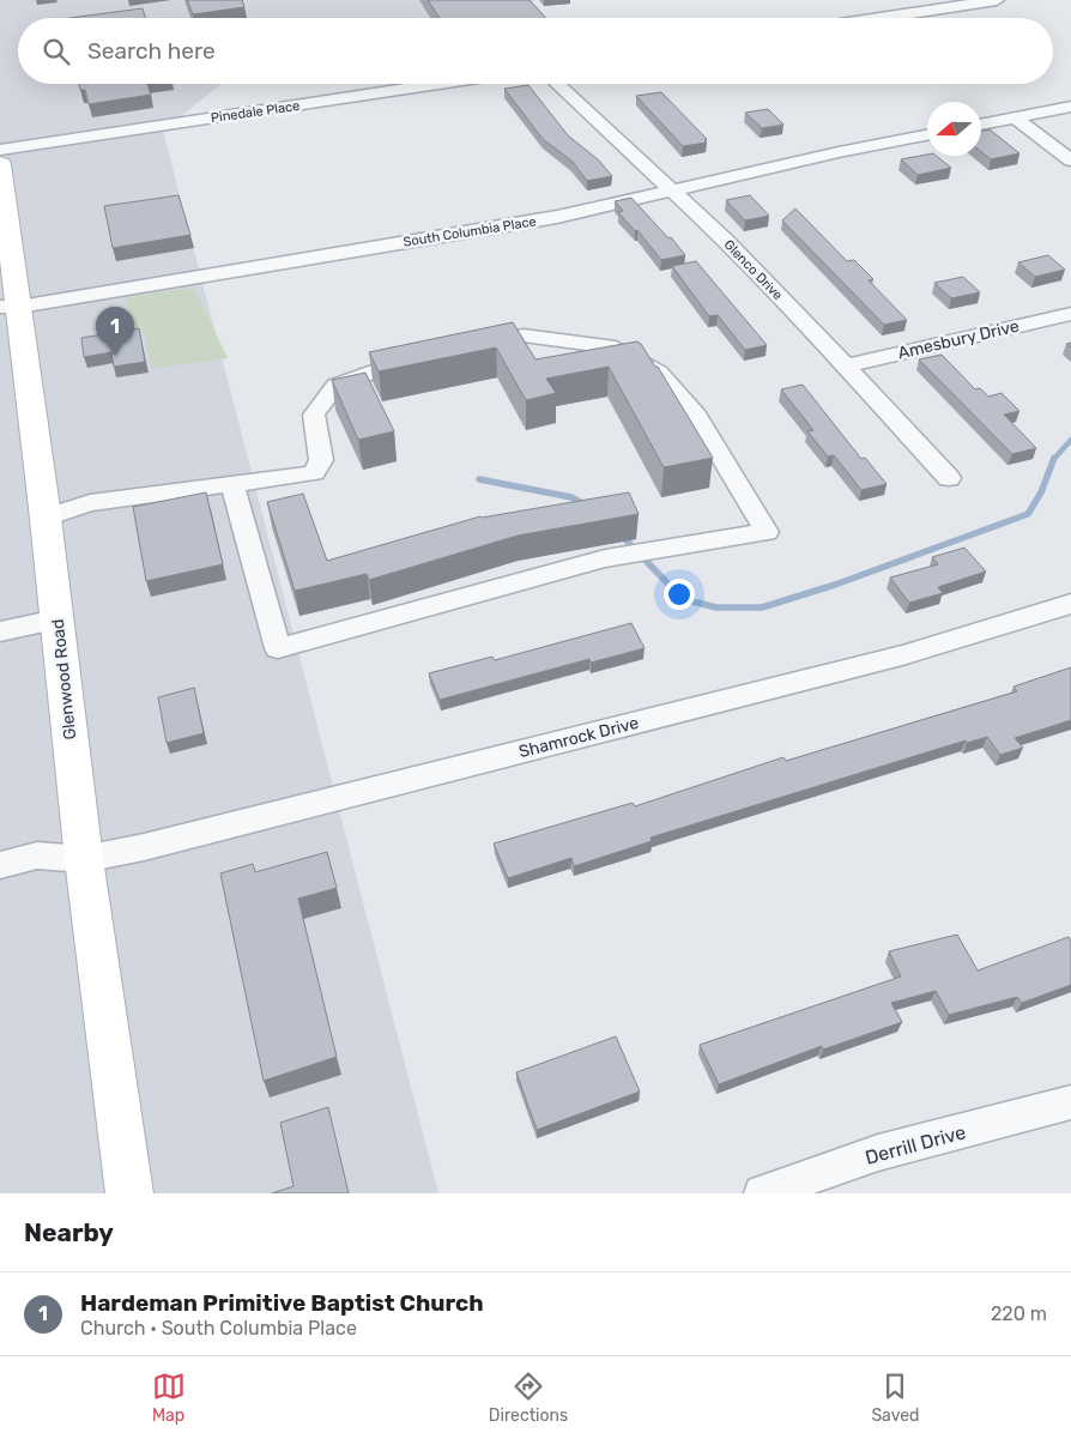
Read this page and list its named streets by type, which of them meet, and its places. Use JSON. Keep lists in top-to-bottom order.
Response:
{
  "streets": {
    "main road": ["Glenwood Road"],
    "street": [
      "Pinedale Place",
      "South Columbia Place",
      "Glenco Drive",
      "Amesbury Drive",
      "Shamrock Drive",
      "Derrill Drive"
    ]
  },
  "crossings": [
    ["South Columbia Place", "Glenco Drive"],
    ["South Columbia Place", "Glenwood Road"],
    ["Glenco Drive", "Amesbury Drive"],
    ["Glenwood Road", "Shamrock Drive"]
  ],
  "north": "left",
  "page": {
    "search": "Search here",
    "pins": "1",
    "heading": "Nearby",
    "list": [
      {
        "mark": "1",
        "name": "Hardeman Primitive Baptist Church",
        "note": "Church · South Columbia Place",
        "value": "220 m"
      }
    ],
    "nav": ["Map", "Directions", "Saved"]
  }
}
